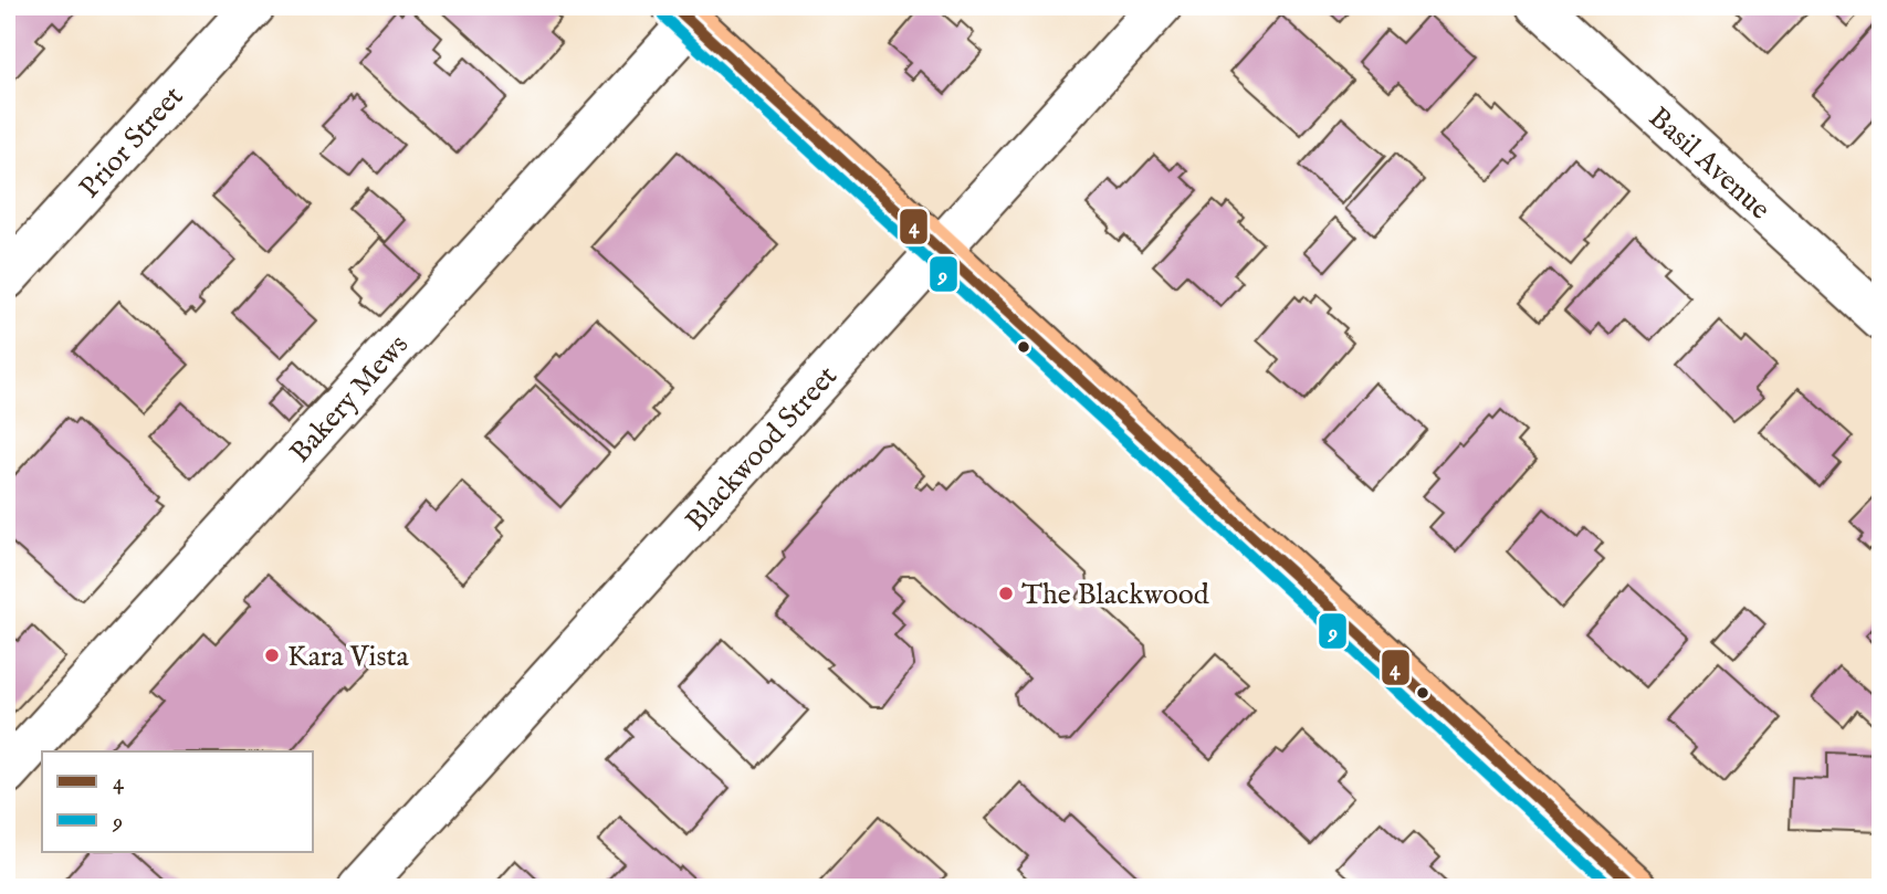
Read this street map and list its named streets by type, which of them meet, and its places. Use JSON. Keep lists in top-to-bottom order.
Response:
{
  "streets": {
    "street": [
      "Prior Street",
      "Basil Avenue",
      "Bakery Mews",
      "Blackwood Street"
    ]
  },
  "places": ["The Blackwood", "Kara Vista"],
  "lines": ["transit line 4", "transit line 9"],
  "legend": ["4", "9"]
}
